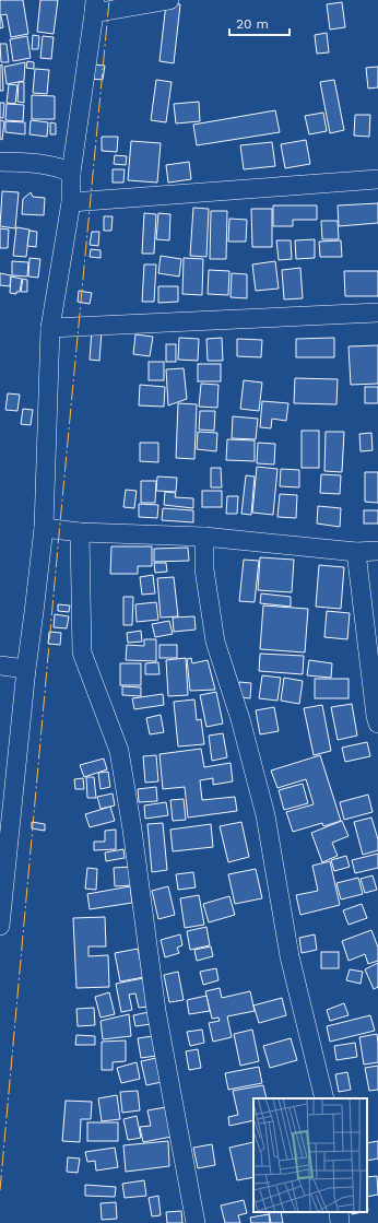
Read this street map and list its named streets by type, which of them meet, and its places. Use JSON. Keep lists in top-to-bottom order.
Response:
{
  "scale_bar": "20 m"
}
